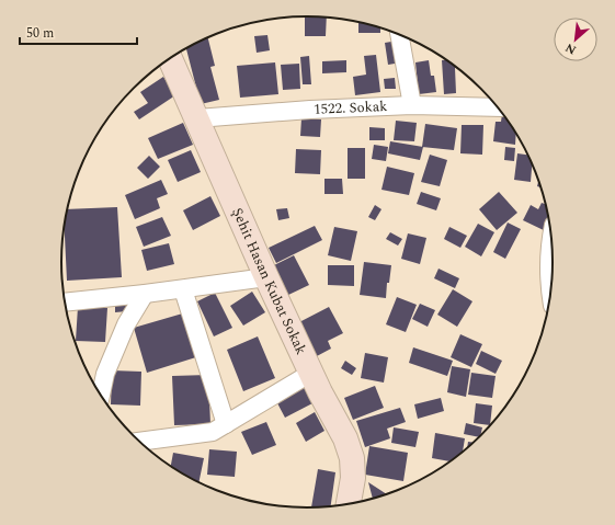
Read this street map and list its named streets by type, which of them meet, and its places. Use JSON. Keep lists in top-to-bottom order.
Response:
{
  "streets": {
    "street": ["1522. Sokak", "Şehit Hasan Kubat Sokak"]
  },
  "crossings": [
    ["1522. Sokak", "Şehit Hasan Kubat Sokak"]
  ],
  "scale_bar": "50 m",
  "north": "bottom left"
}
